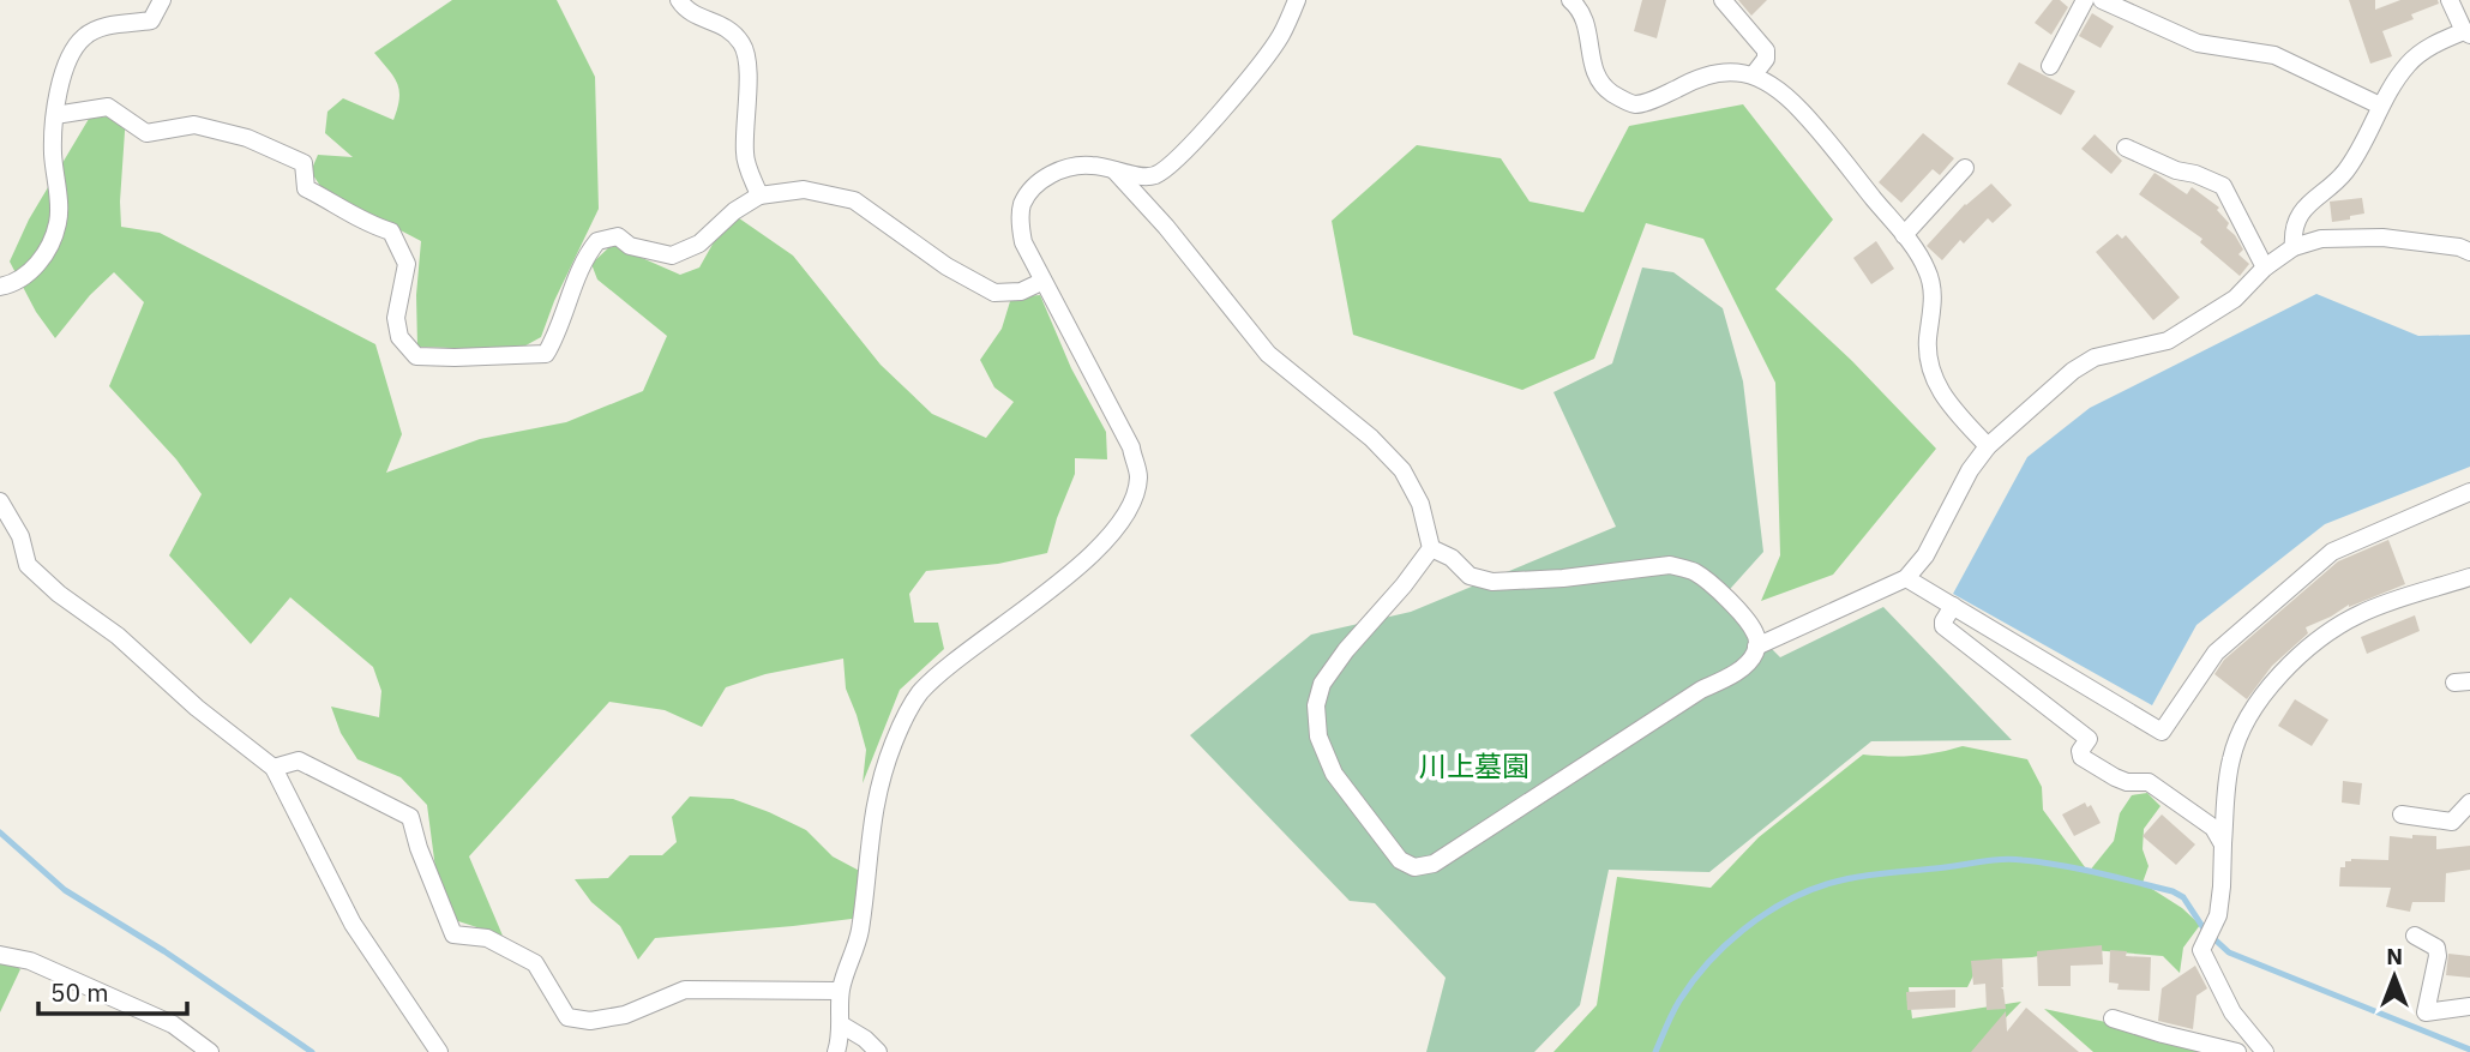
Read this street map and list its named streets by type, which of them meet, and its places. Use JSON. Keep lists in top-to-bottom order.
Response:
{
  "parks": ["川上墓園"],
  "scale_bar": "50 m",
  "north": "top"
}
